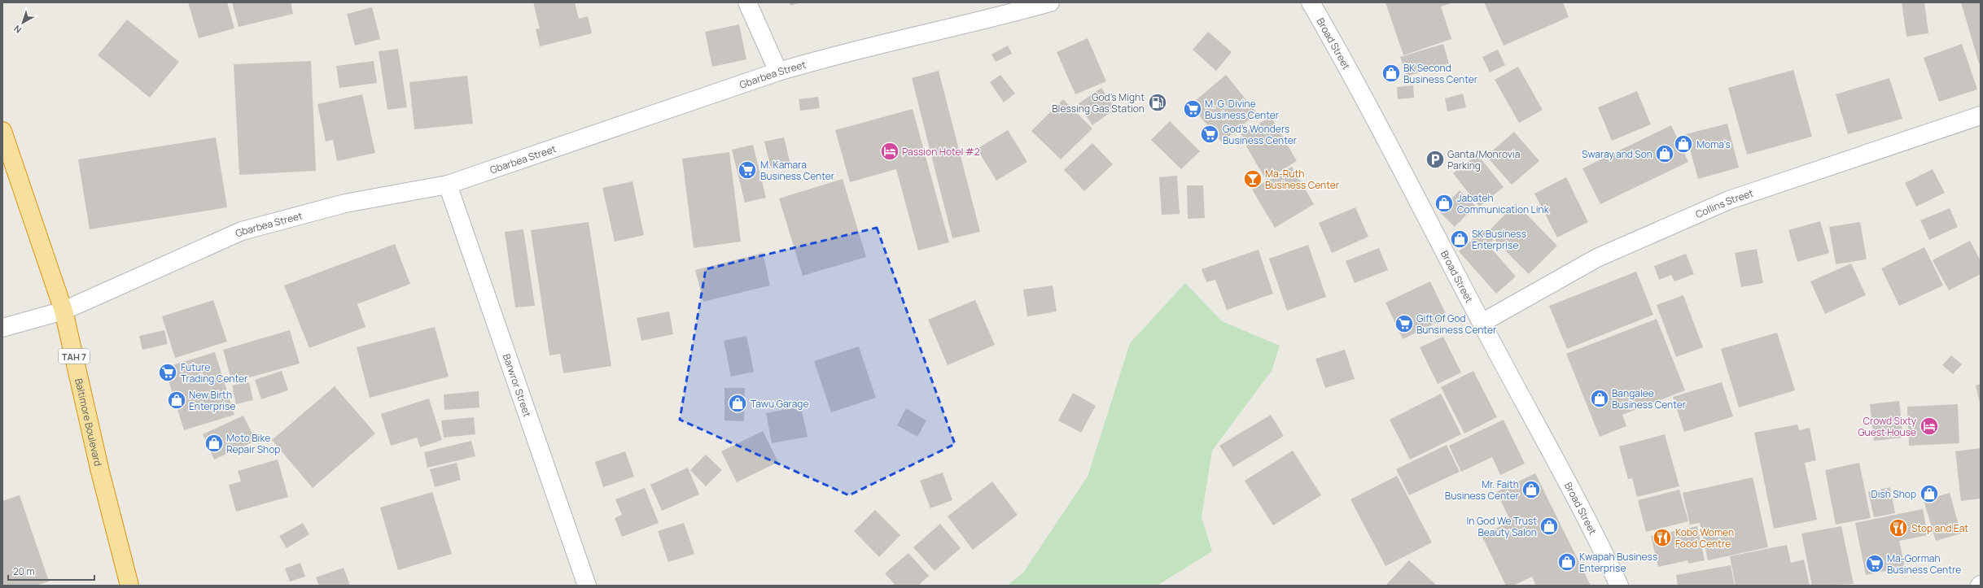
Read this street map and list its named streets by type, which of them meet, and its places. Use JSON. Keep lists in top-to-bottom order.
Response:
{
  "streets": {
    "highway": ["TAH 7", "Baltimore Boulevard"],
    "street": [
      "Broad Street",
      "Gbarbea Street",
      "Collins Street",
      "Barwror Street"
    ]
  },
  "crossings": [
    ["Broad Street", "Collins Street"],
    ["Gbarbea Street", "Barwror Street"],
    ["Gbarbea Street", "Baltimore Boulevard"]
  ],
  "places": {
    "shop": [
      "BK Second Business Center",
      "Moma's",
      "Swaray and Son",
      "Jabateh Communication Link",
      "SK Business Enterprise",
      "Bangalee Business Center",
      "New Birth Enterprise",
      "Tawu Garage",
      "Moto Bike Repair Shop",
      "Mr. Faith Business Center",
      "Dish Shop",
      "In God We Trust Beauty Salon",
      "Kwapah Business Enterprise"
    ],
    "fuel station": ["God's Might Blessing Gas Station"],
    "supermarket": [
      "M. G. Divine Business Center",
      "God's Wonders Business Center",
      "M. Kamara Business Center",
      "Gift Of God Bunsiness Center",
      "Future Trading Center",
      "Ma-Gormah Business Centre"
    ],
    "hotel": ["Passion Hotel #2", "Crowd Sixty Guest House"],
    "parking": ["Ganta/Monrovia Parking"],
    "bar": ["Ma-Ruth Business Center"],
    "restaurant": ["Stop and Eat", "Kobo Women Food Centre"]
  },
  "scale_bar": "20 m",
  "north": "bottom left"
}
